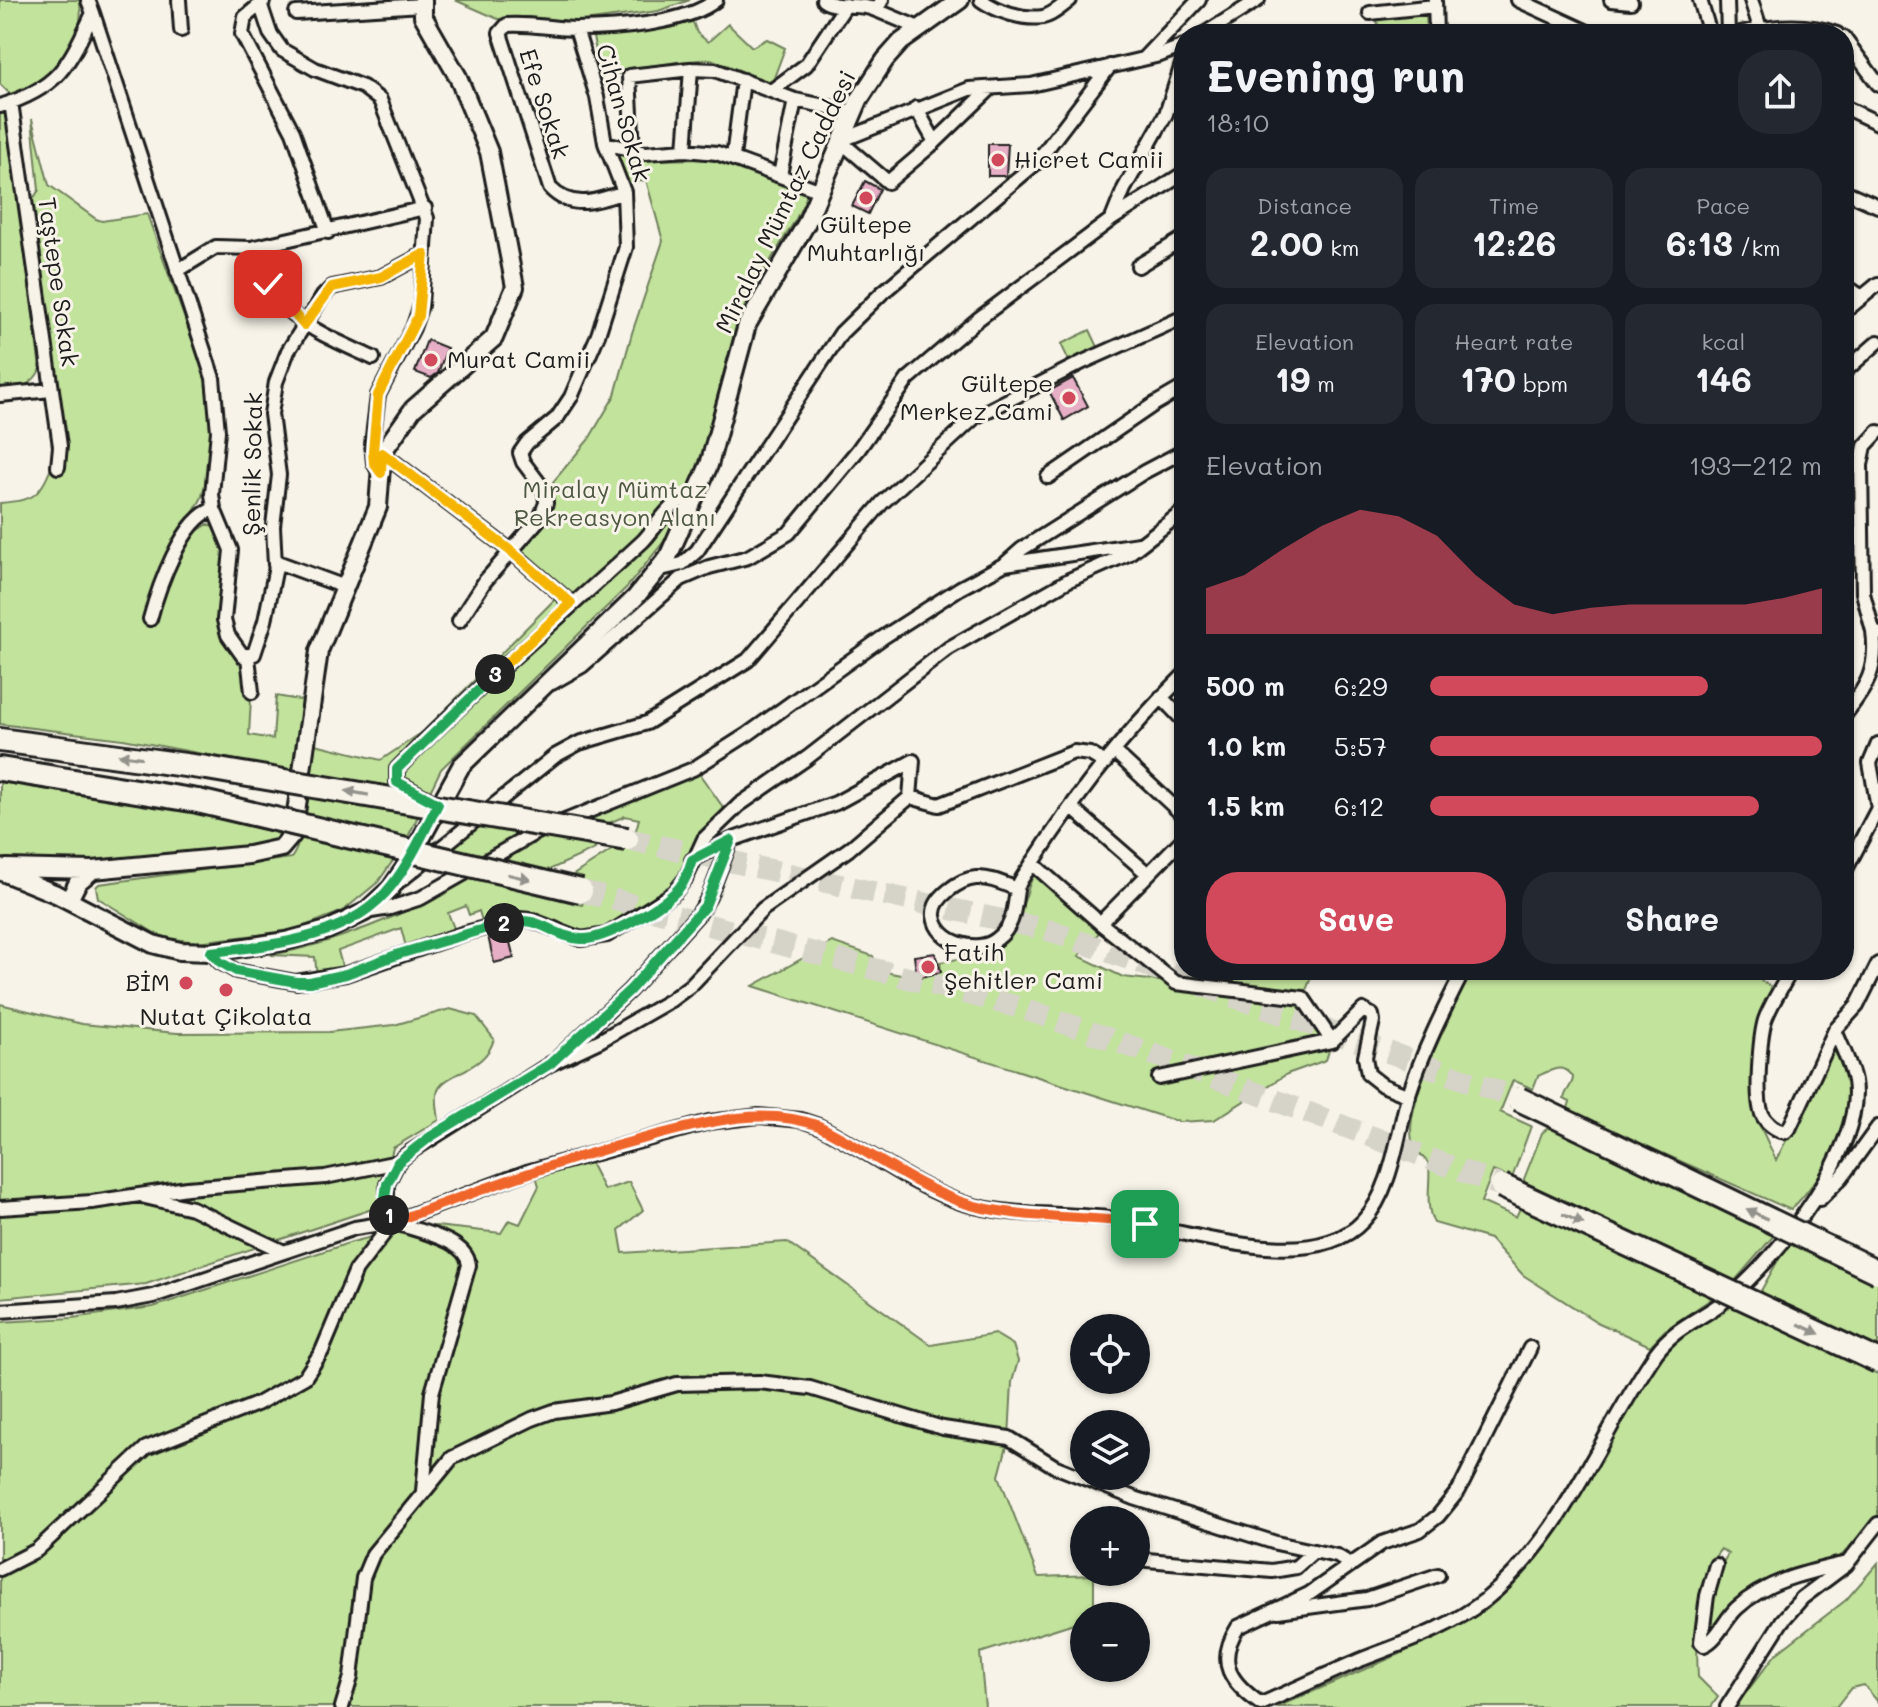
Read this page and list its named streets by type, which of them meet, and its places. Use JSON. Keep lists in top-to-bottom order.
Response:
{
  "streets": {
    "main road": ["Miralay Mümtaz Caddesi"],
    "street": [
      "Efe Sokak",
      "Cihan Sokak",
      "Taştepe Sokak",
      "Şenlik Sokak"
    ]
  },
  "crossings": [
    ["Efe Sokak", "Cihan Sokak"]
  ],
  "parks": ["Miralay Mümtaz Rekreasyon Alanı"],
  "places": [
    "Hicret Camii",
    "Gültepe Muhtarlığı",
    "Murat Camii",
    "Gültepe Merkez Cami",
    "Fatih Şehitler Cami",
    "BİM",
    "Nutat Çikolata"
  ],
  "page": {
    "heading": ["Evening run", "18:10"],
    "stats": [
      ["Distance", "2.00 km"],
      ["Time", "12:26"],
      ["Pace", "6:13 /km"],
      ["Elevation", "19 m"],
      ["Heart rate", "170 bpm"],
      ["kcal", "146"]
    ],
    "chart": ["Elevation", "193–212 m"],
    "pins": ["3", "2", "1"],
    "list": [
      {
        "name": "500 m",
        "note": "6:29"
      },
      {
        "name": "1.0 km",
        "note": "5:57"
      },
      {
        "name": "1.5 km",
        "note": "6:12"
      }
    ],
    "buttons": ["Save", "Share"],
    "map_buttons": ["+", "−"]
  }
}
